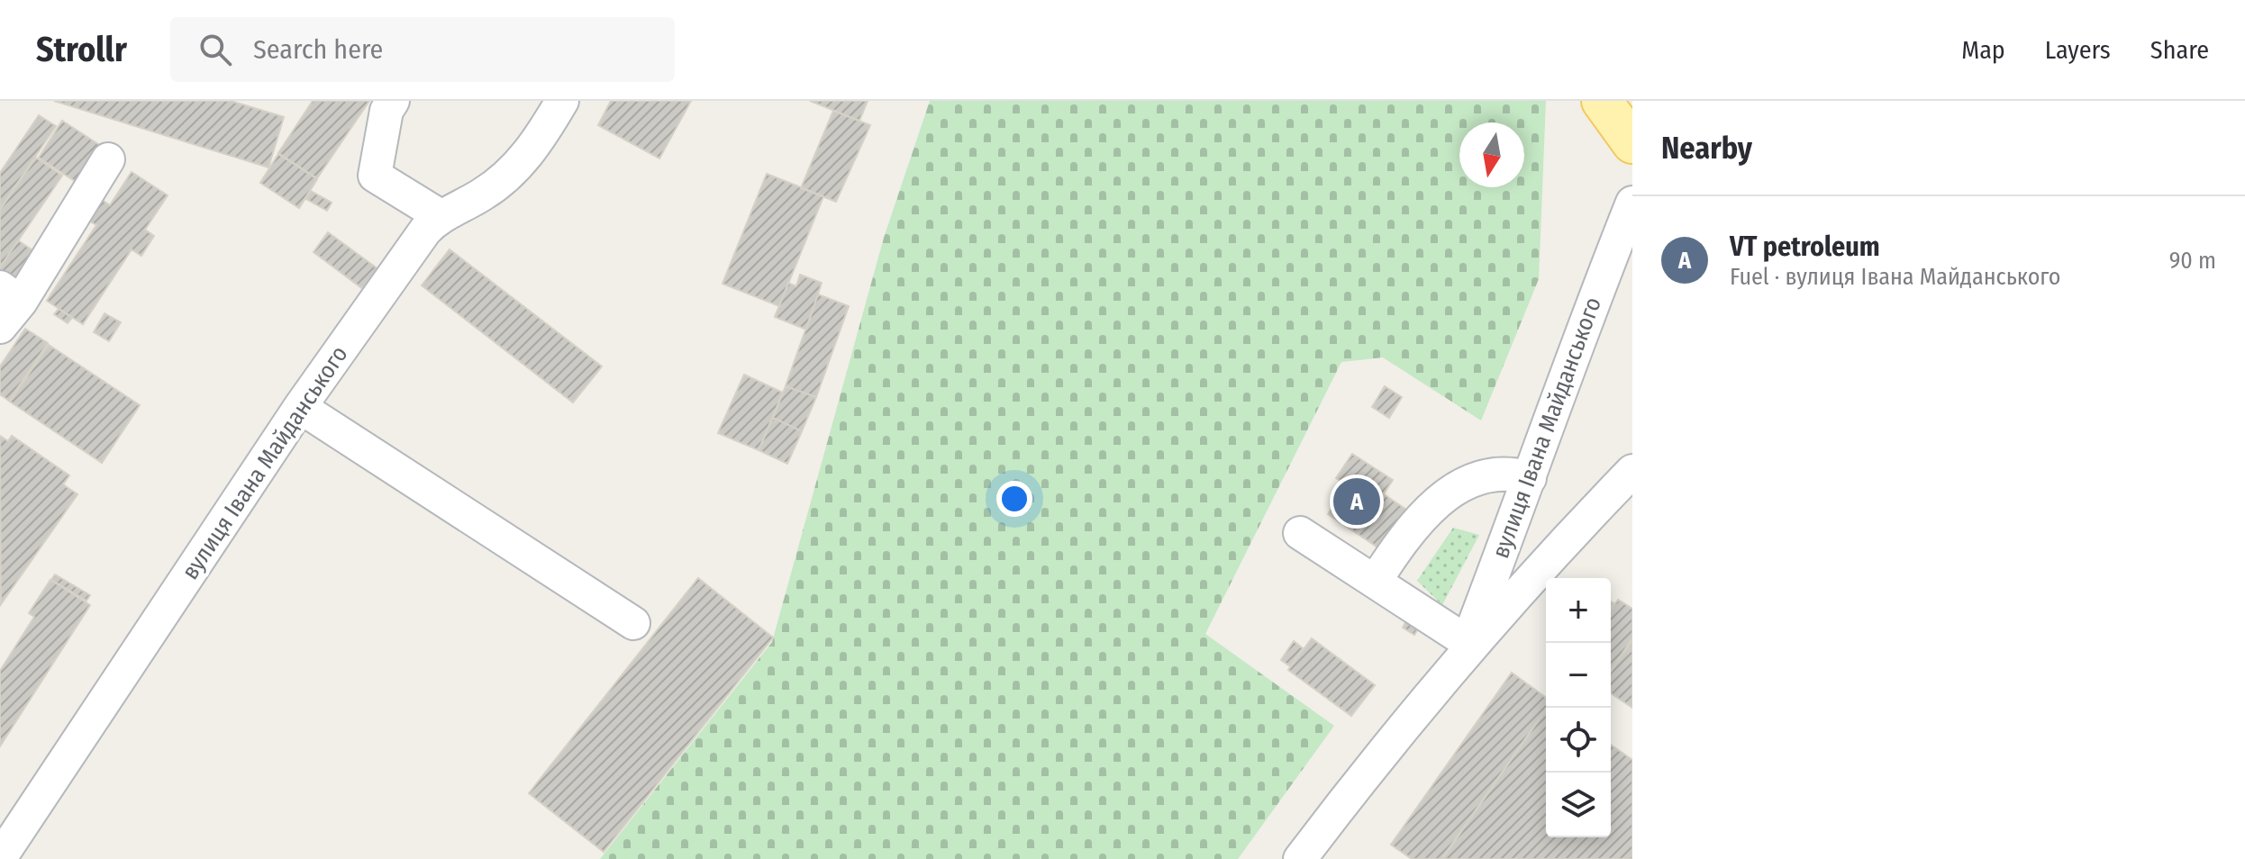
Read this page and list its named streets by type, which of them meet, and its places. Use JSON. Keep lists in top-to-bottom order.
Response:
{
  "streets": {
    "street": ["вулиця Івана Майданського"]
  },
  "north": "bottom",
  "page": {
    "header": "Strollr",
    "search": "Search here",
    "nav": ["Map", "Layers", "Share"],
    "heading": "Nearby",
    "list": [
      {
        "mark": "A",
        "name": "VT petroleum",
        "note": "Fuel · вулиця Івана Майданського",
        "value": "90 m"
      }
    ],
    "pins": "A",
    "map_buttons": ["+", "−"]
  }
}
